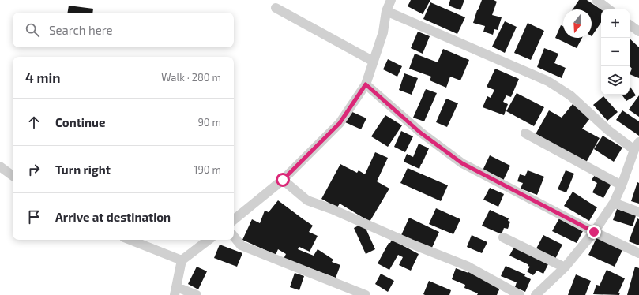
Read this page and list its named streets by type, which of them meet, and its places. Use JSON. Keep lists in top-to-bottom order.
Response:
{
  "north": "bottom",
  "page": {
    "map_buttons": ["+", "−"],
    "search": "Search here",
    "heading": ["4 min", "Walk · 280 m"],
    "list": [
      ["Continue", "90 m"],
      ["Turn right", "190 m"],
      "Arrive at destination"
    ]
  }
}
